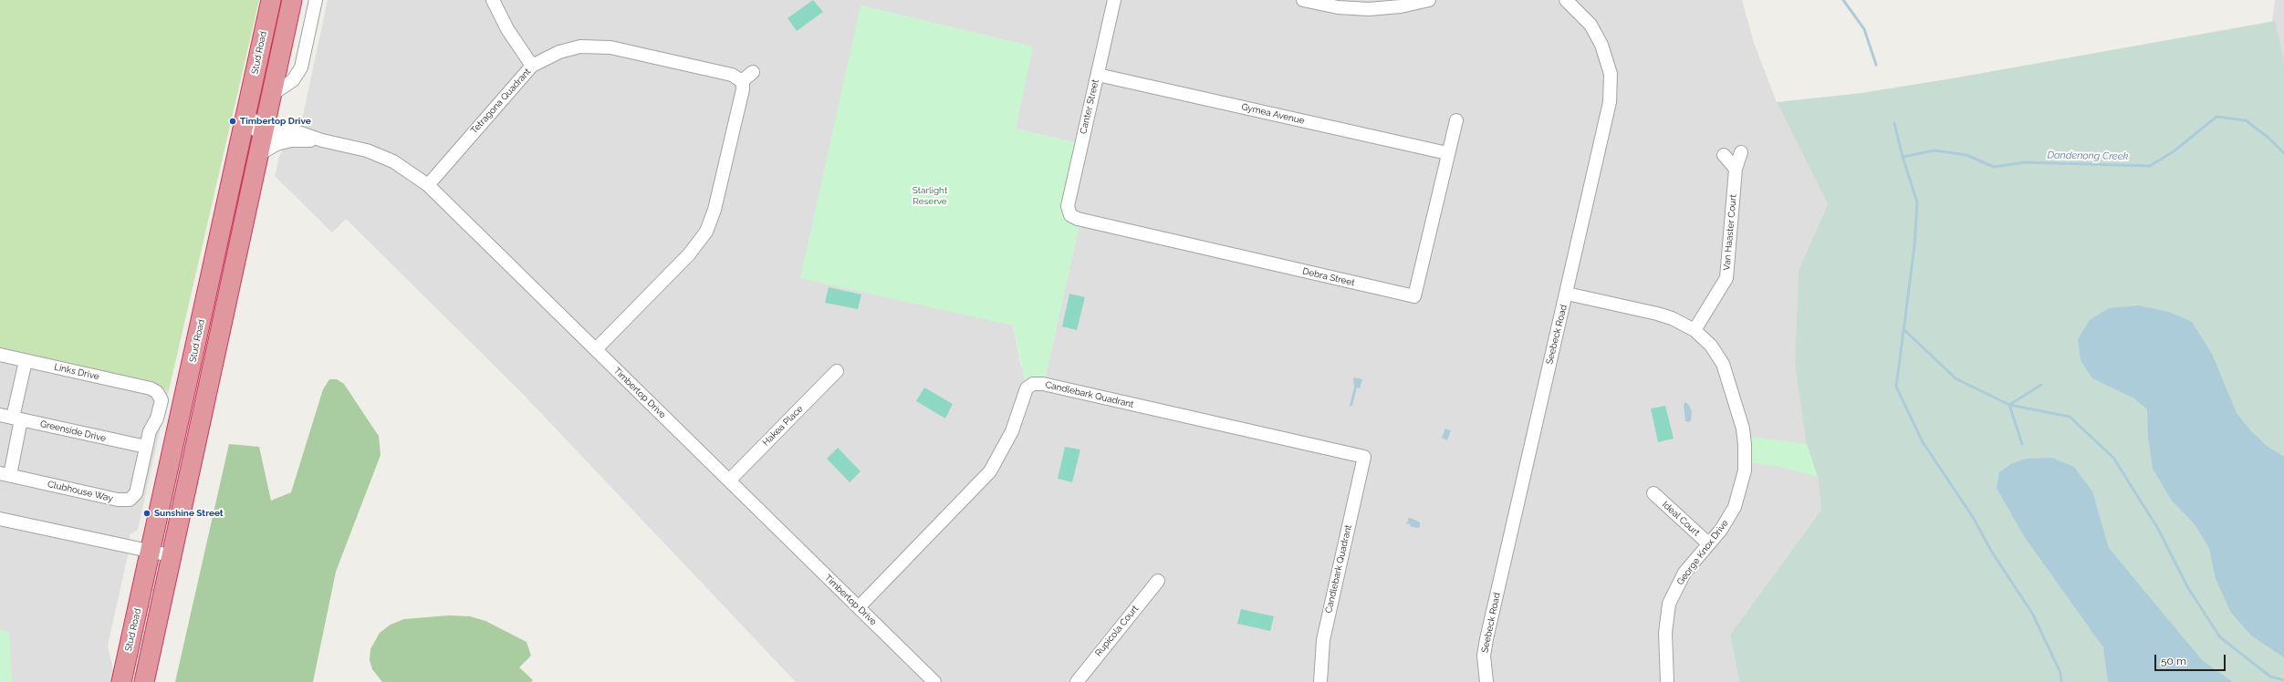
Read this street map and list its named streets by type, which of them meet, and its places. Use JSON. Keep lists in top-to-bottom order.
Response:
{
  "streets": {
    "highway": ["Stud Road"],
    "street": [
      "Tetragona Quadrant",
      "Canter Street",
      "Gymea Avenue",
      "Van Haaster Court",
      "Debra Street",
      "Seebeck Road",
      "Links Drive",
      "Timbertop Drive",
      "Candlebark Quadrant",
      "Hakea Place",
      "Greenside Drive",
      "Clubhouse Way",
      "Ideal Court",
      "George Knox Drive",
      "Rupicola Court"
    ]
  },
  "crossings": [
    ["Stud Road", "Timbertop Drive"],
    ["Tetragona Quadrant", "Timbertop Drive"],
    ["Canter Street", "Gymea Avenue"],
    ["Canter Street", "Debra Street"],
    ["Gymea Avenue", "Debra Street"],
    ["Van Haaster Court", "George Knox Drive"],
    ["Seebeck Road", "George Knox Drive"],
    ["Links Drive", "Clubhouse Way"],
    ["Timbertop Drive", "Candlebark Quadrant"],
    ["Timbertop Drive", "Hakea Place"],
    ["Greenside Drive", "Clubhouse Way"],
    ["Ideal Court", "George Knox Drive"]
  ],
  "water": ["Dandenong Creek"],
  "parks": ["Starlight Reserve"],
  "places": ["Timbertop Drive", "Sunshine Street"],
  "scale_bar": "50 m"
}
